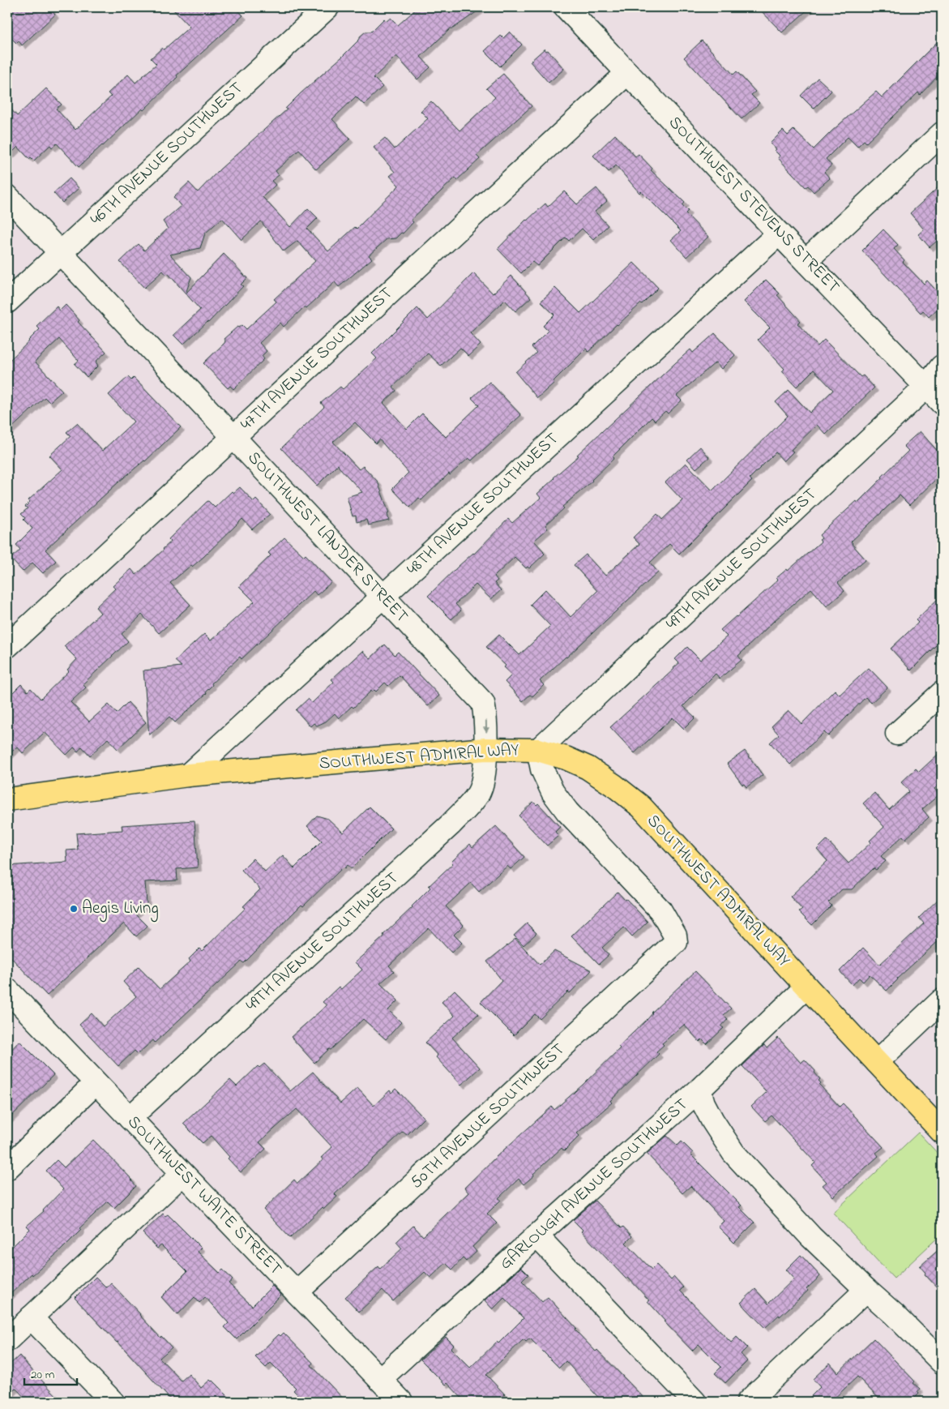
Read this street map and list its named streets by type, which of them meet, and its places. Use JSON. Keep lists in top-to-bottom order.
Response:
{
  "streets": {
    "main road": ["SOUTHWEST ADMIRAL WAY"],
    "street": [
      "46TH AVENUE SOUTHWEST",
      "SOUTHWEST STEVENS STREET",
      "47TH AVENUE SOUTHWEST",
      "48TH AVENUE SOUTHWEST",
      "SOUTHWEST LANDER STREET",
      "49TH AVENUE SOUTHWEST",
      "50TH AVENUE SOUTHWEST",
      "GARLOUGH AVENUE SOUTHWEST",
      "SOUTHWEST WAITE STREET"
    ]
  },
  "crossings": [
    ["46TH AVENUE SOUTHWEST", "SOUTHWEST LANDER STREET"],
    ["SOUTHWEST STEVENS STREET", "47TH AVENUE SOUTHWEST"],
    ["SOUTHWEST STEVENS STREET", "48TH AVENUE SOUTHWEST"],
    ["SOUTHWEST STEVENS STREET", "49TH AVENUE SOUTHWEST"],
    ["47TH AVENUE SOUTHWEST", "SOUTHWEST LANDER STREET"],
    ["48TH AVENUE SOUTHWEST", "SOUTHWEST LANDER STREET"],
    ["48TH AVENUE SOUTHWEST", "SOUTHWEST ADMIRAL WAY"],
    ["SOUTHWEST LANDER STREET", "49TH AVENUE SOUTHWEST"],
    ["SOUTHWEST LANDER STREET", "SOUTHWEST ADMIRAL WAY"],
    ["49TH AVENUE SOUTHWEST", "SOUTHWEST ADMIRAL WAY"],
    ["49TH AVENUE SOUTHWEST", "50TH AVENUE SOUTHWEST"],
    ["49TH AVENUE SOUTHWEST", "SOUTHWEST WAITE STREET"],
    ["SOUTHWEST ADMIRAL WAY", "50TH AVENUE SOUTHWEST"],
    ["SOUTHWEST ADMIRAL WAY", "GARLOUGH AVENUE SOUTHWEST"],
    ["50TH AVENUE SOUTHWEST", "SOUTHWEST WAITE STREET"],
    ["GARLOUGH AVENUE SOUTHWEST", "SOUTHWEST WAITE STREET"]
  ],
  "places": ["Aegis Living"],
  "scale_bar": "20 m"
}
